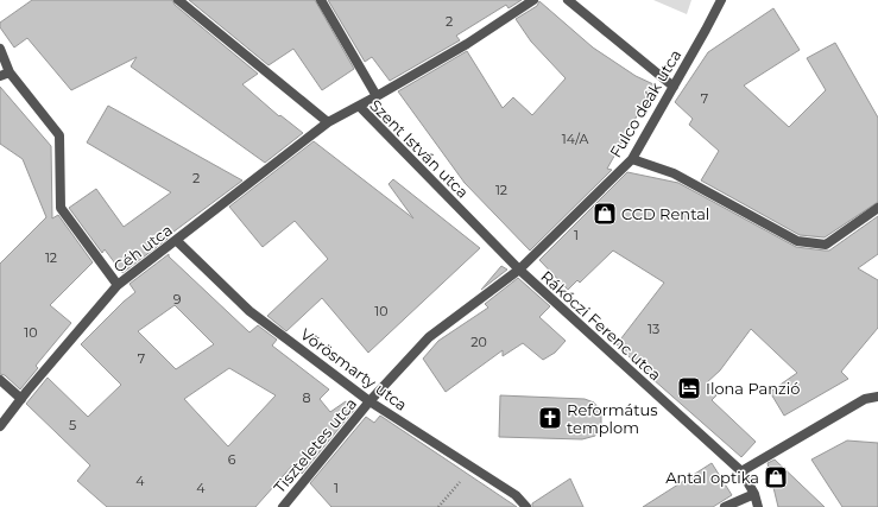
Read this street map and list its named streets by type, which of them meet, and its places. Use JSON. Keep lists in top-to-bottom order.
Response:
{
  "streets": {
    "street": [
      "Fulco deák utca",
      "Szent István utca",
      "Céh utca",
      "Rákóczi Ferenc utca",
      "Vörösmarty utca",
      "Tiszteletes utca"
    ]
  },
  "crossings": [
    ["Fulco deák utca", "Szent István utca"],
    ["Fulco deák utca", "Rákóczi Ferenc utca"],
    ["Fulco deák utca", "Tiszteletes utca"],
    ["Szent István utca", "Céh utca"],
    ["Szent István utca", "Rákóczi Ferenc utca"],
    ["Szent István utca", "Tiszteletes utca"],
    ["Céh utca", "Vörösmarty utca"],
    ["Rákóczi Ferenc utca", "Tiszteletes utca"],
    ["Vörösmarty utca", "Tiszteletes utca"]
  ],
  "places": {
    "shop": ["CCD Rental", "Antal optika"],
    "hotel": ["Ilona Panzió"],
    "church": ["Református templom"]
  },
  "house_numbers": [
    "2",
    "7",
    "14/A",
    "2",
    "12",
    "1",
    "12",
    "9",
    "10",
    "13",
    "10",
    "20",
    "7",
    "8",
    "5",
    "6",
    "4",
    "4",
    "1"
  ]
}
